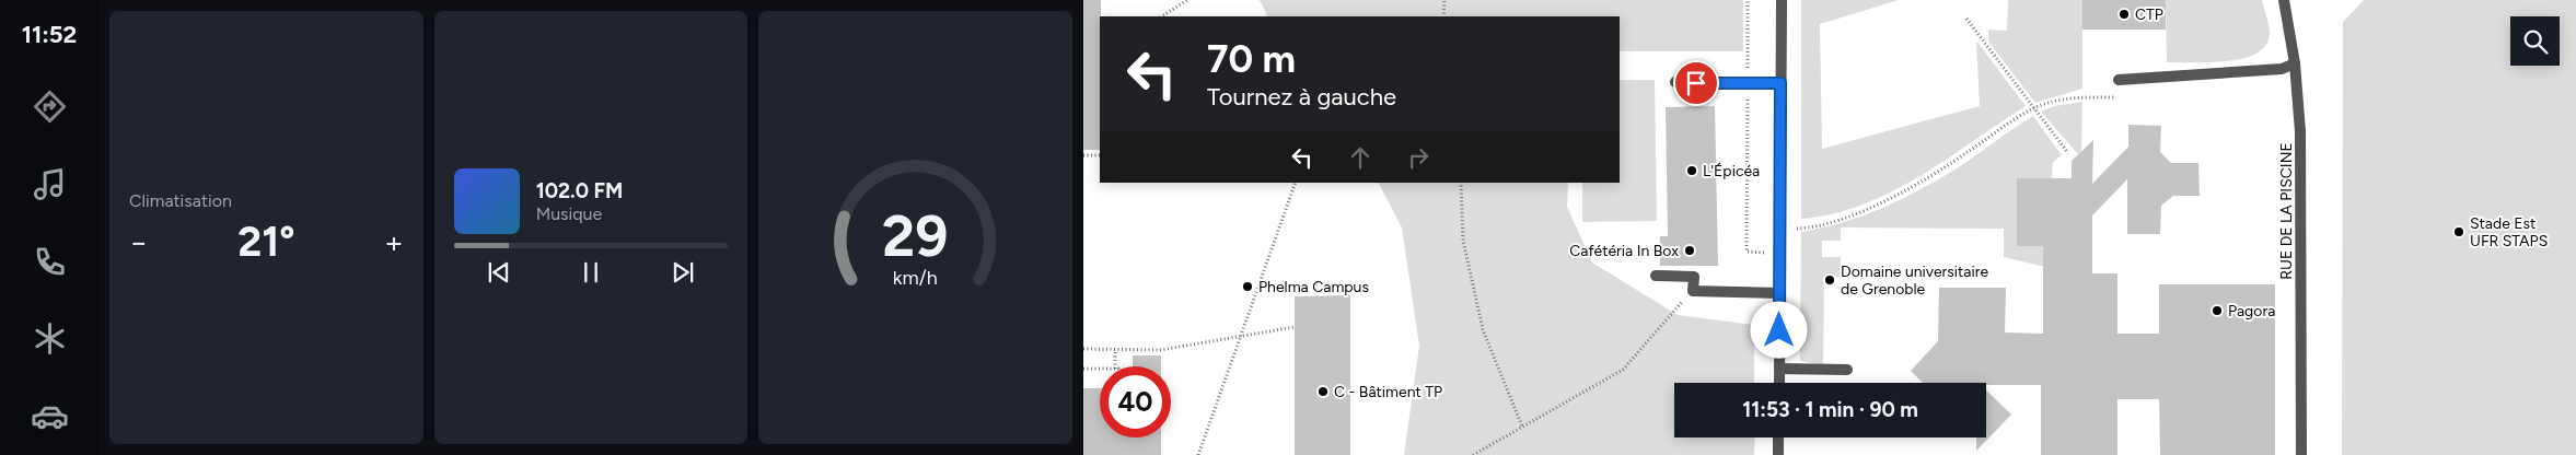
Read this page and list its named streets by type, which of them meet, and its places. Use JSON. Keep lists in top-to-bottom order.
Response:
{
  "streets": {
    "street": ["RUE DE LA PISCINE"]
  },
  "places": [
    "CTP",
    "L'Épicéa",
    "Stade Est UFR STAPS",
    "Cafétéria In Box",
    "Domaine universitaire de Grenoble",
    "Phelma Campus",
    "Pagora",
    "C - Bâtiment TP"
  ],
  "page": {
    "tabs": "11:52",
    "tile": "Climatisation",
    "turn": ["70 m", "Tournez à gauche"],
    "song": ["102.0 FM", "Musique"],
    "heat": ["−", "21°", "+"],
    "limit": "40",
    "trip": "11:53 · 1 min · 90 m",
    "gauge": ["29", "km/h"]
  }
}
